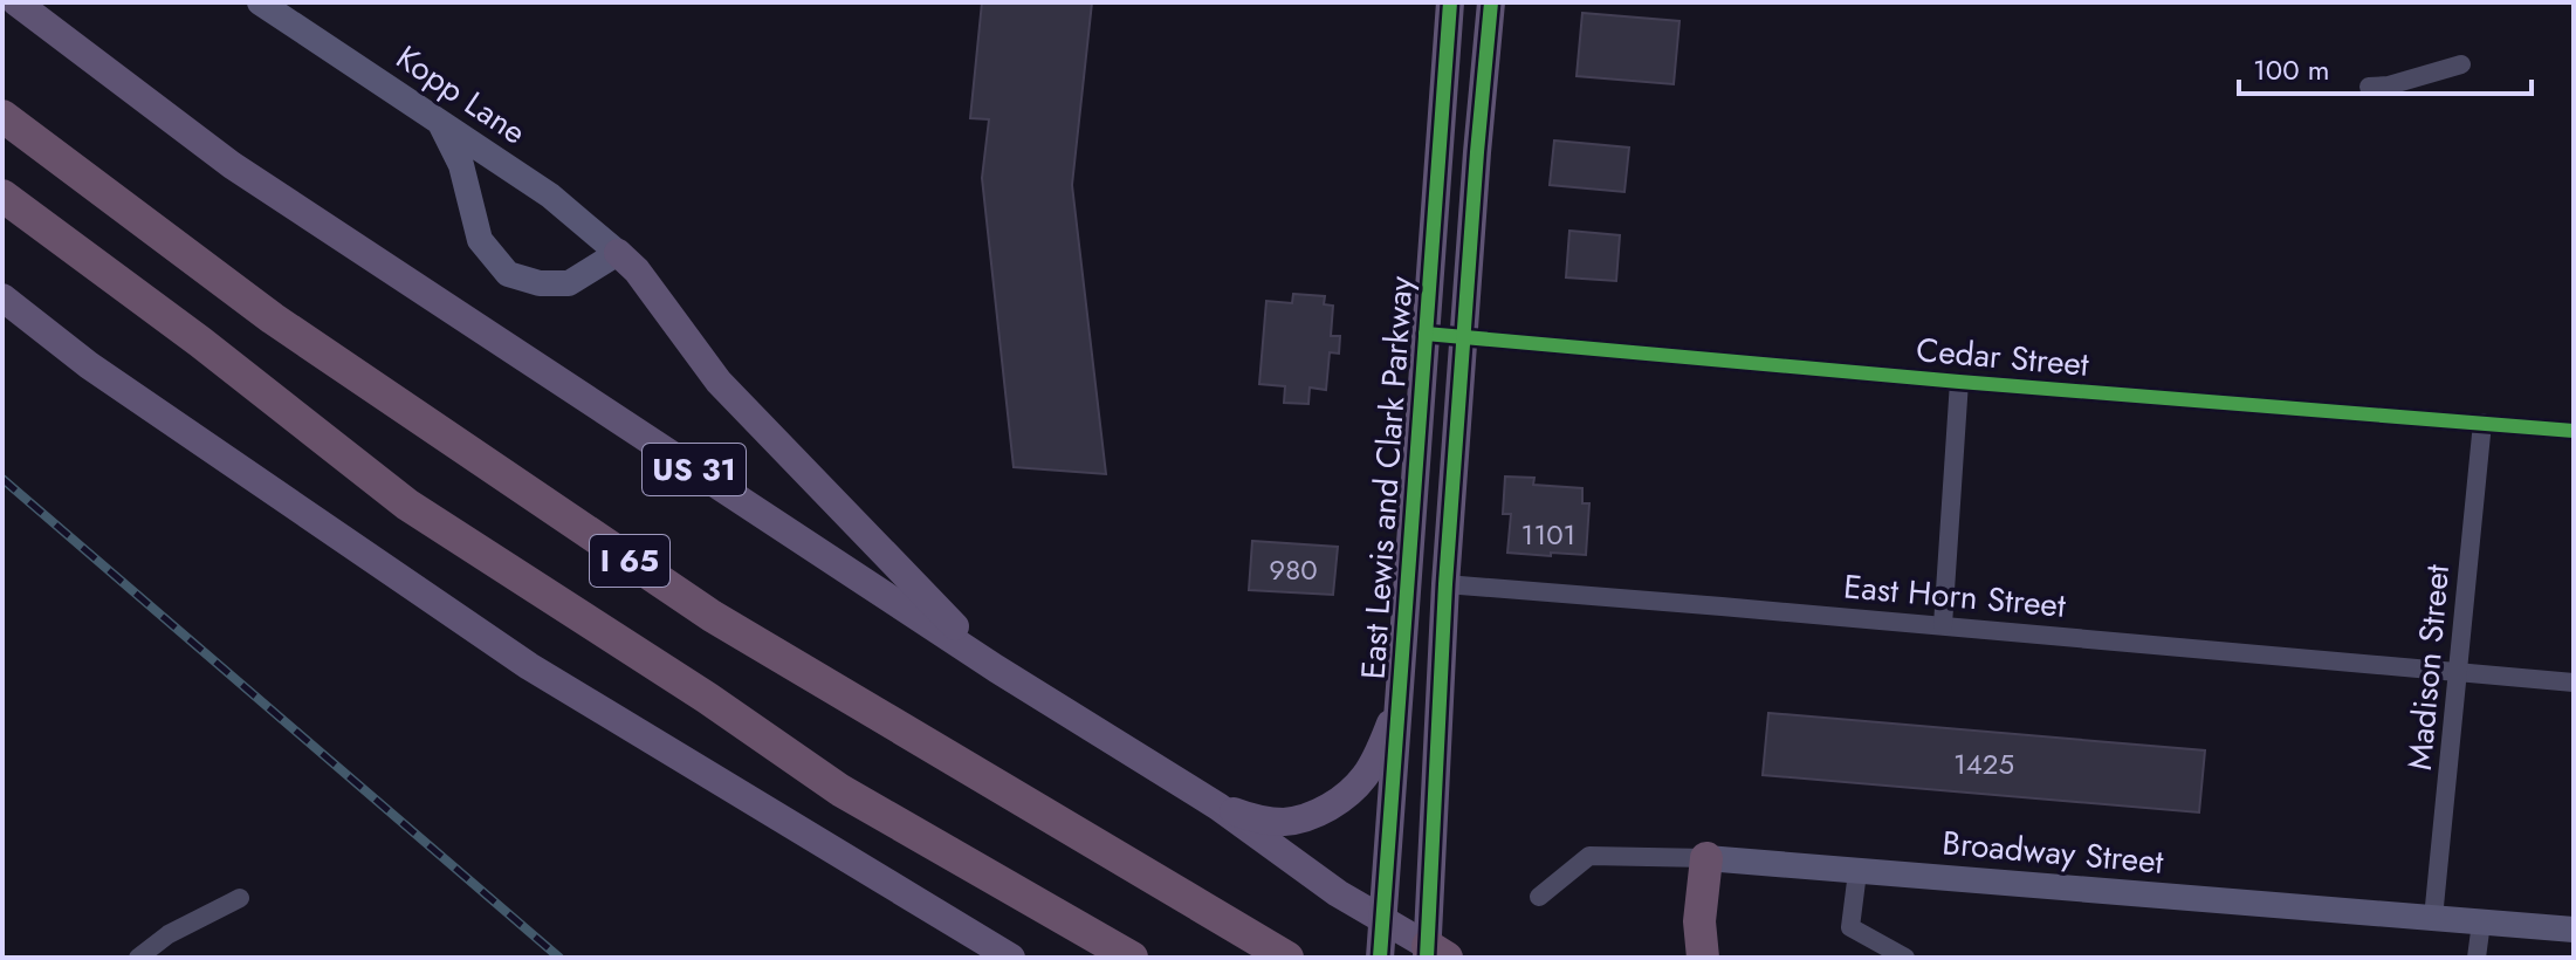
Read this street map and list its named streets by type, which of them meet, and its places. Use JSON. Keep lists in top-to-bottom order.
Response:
{
  "streets": {
    "highway": ["I 65"],
    "main road": ["US 31", "East Lewis and Clark Parkway"],
    "street": [
      "Kopp Lane",
      "Cedar Street",
      "East Horn Street",
      "Madison Street",
      "Broadway Street"
    ]
  },
  "crossings": [
    ["Cedar Street", "East Lewis and Clark Parkway"],
    ["Cedar Street", "Madison Street"],
    ["US 31", "East Lewis and Clark Parkway"],
    ["East Lewis and Clark Parkway", "East Horn Street"],
    ["East Horn Street", "Madison Street"],
    ["Madison Street", "Broadway Street"]
  ],
  "house_numbers": ["1101", "980", "1425"],
  "scale_bar": "100 m"
}
